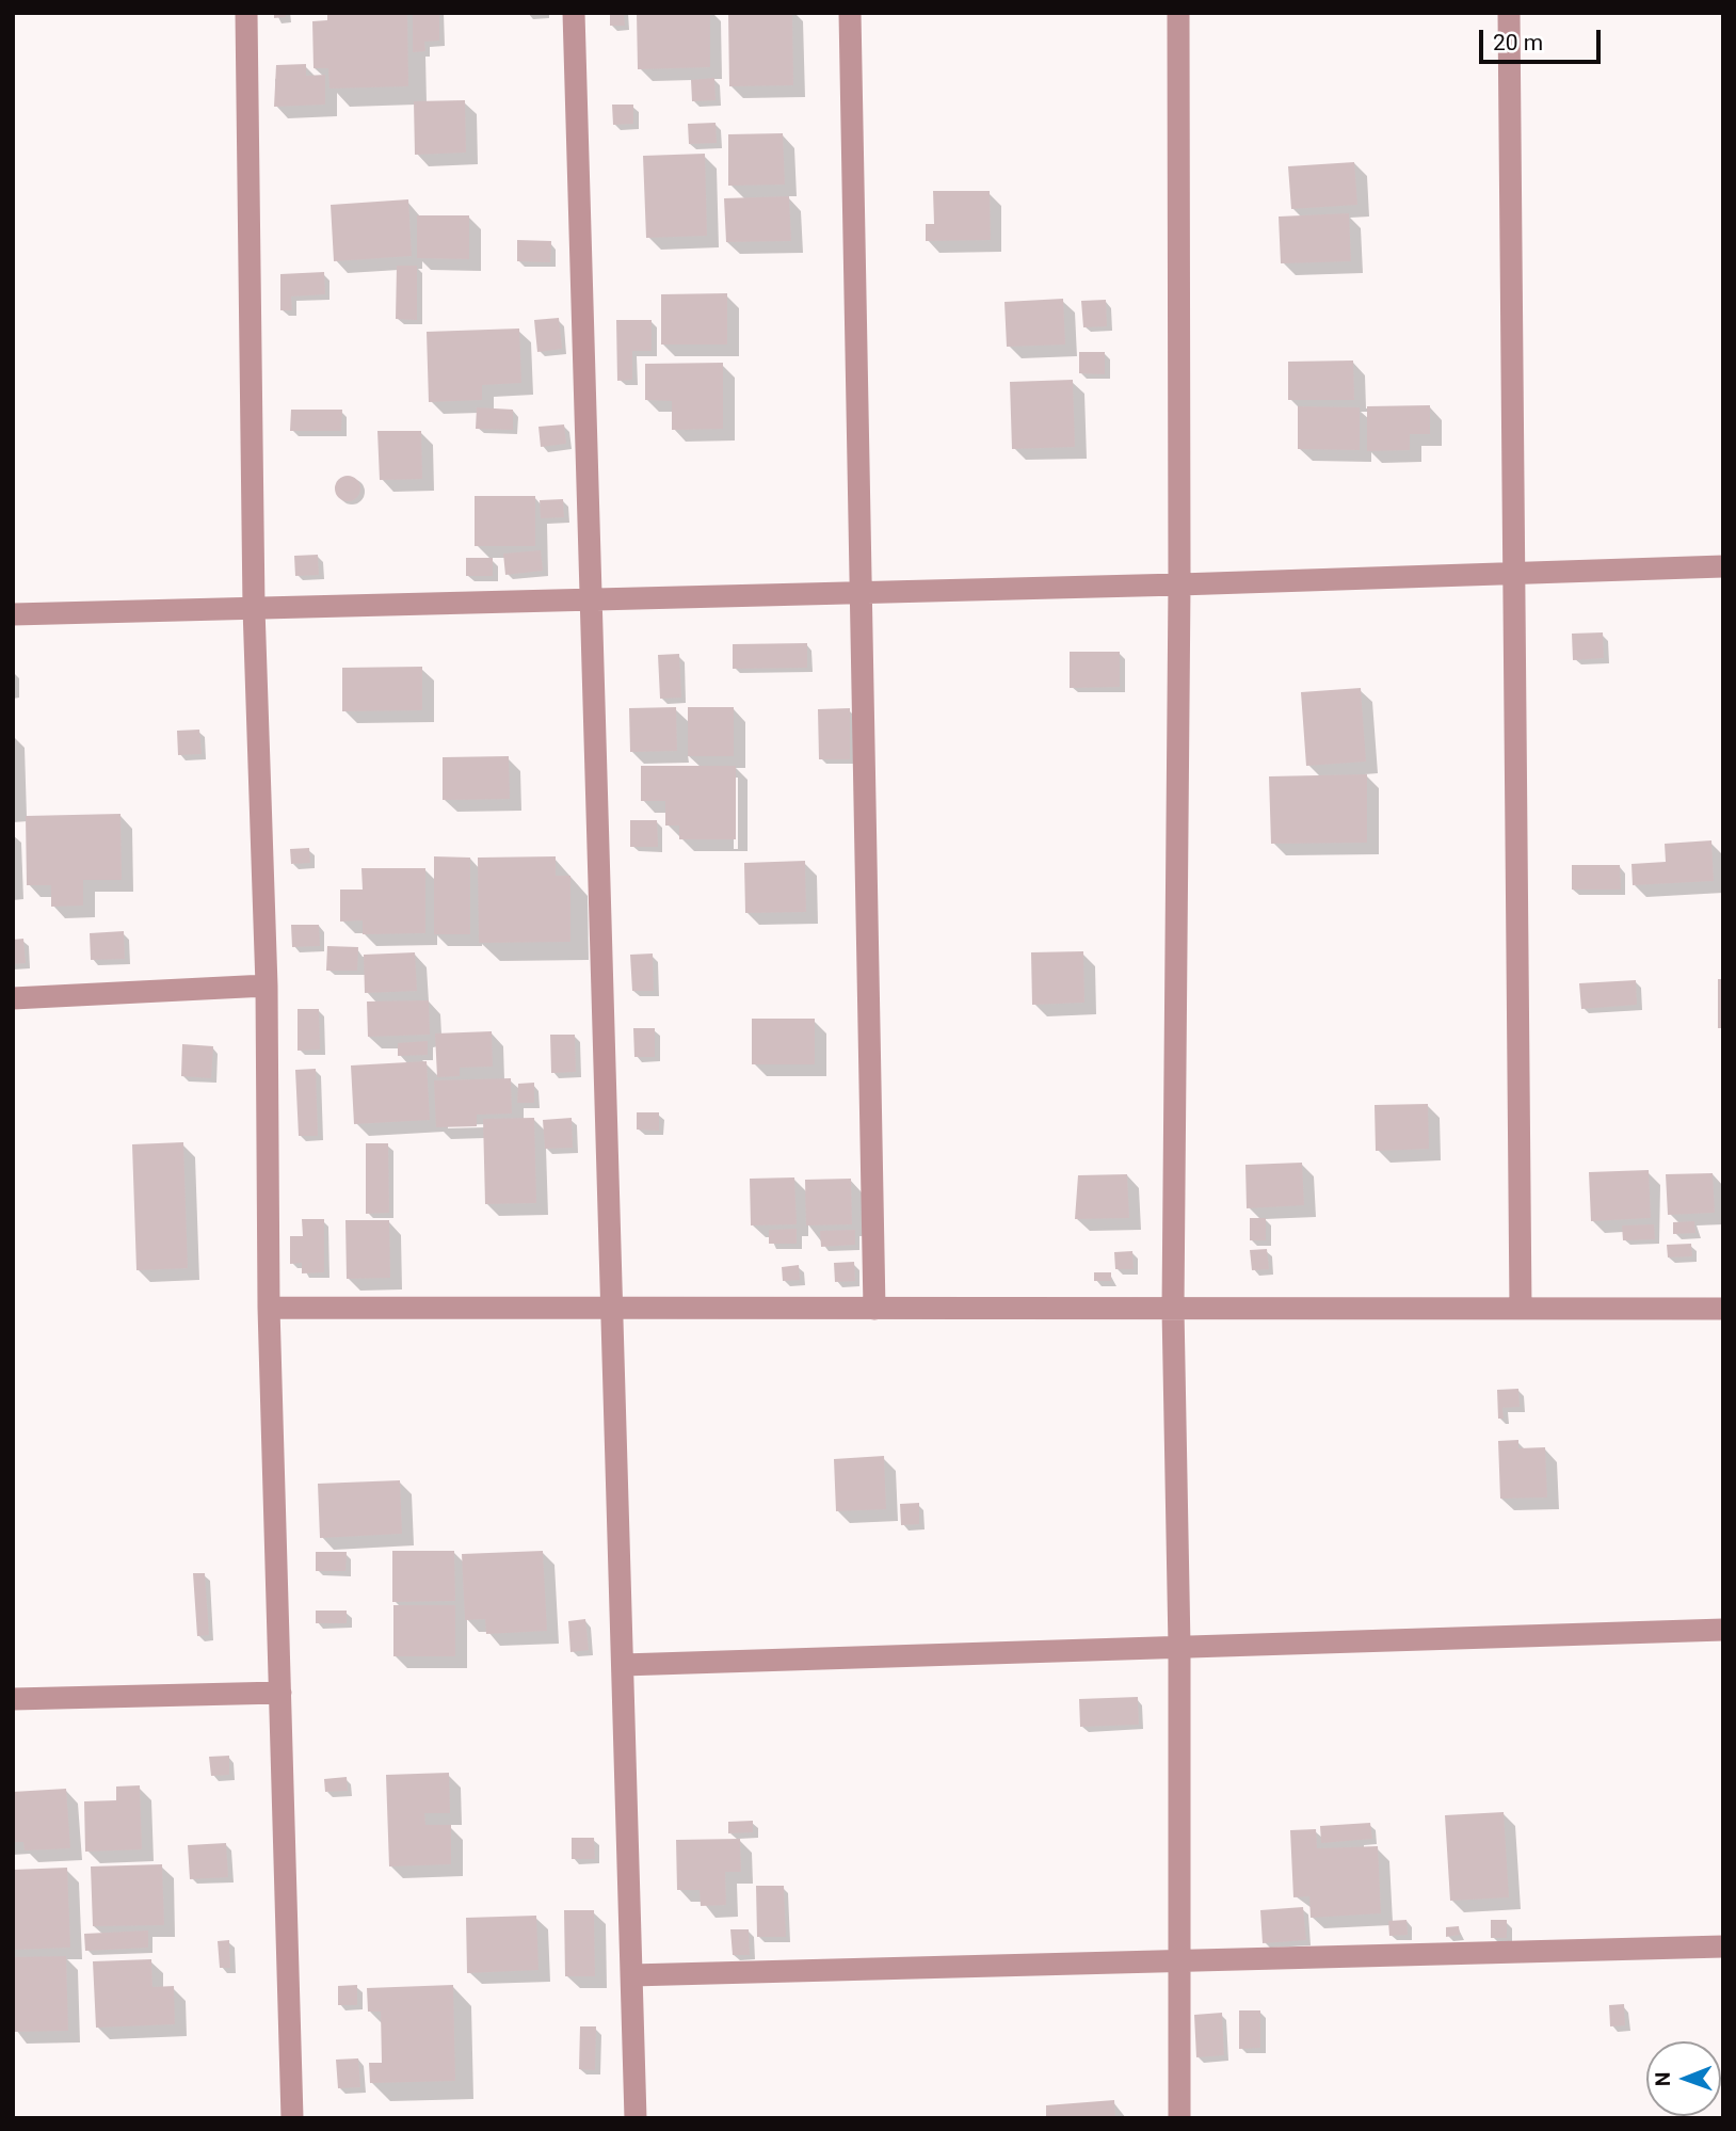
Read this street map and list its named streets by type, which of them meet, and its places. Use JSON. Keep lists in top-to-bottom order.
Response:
{
  "scale_bar": "20 m",
  "north": "left"
}
